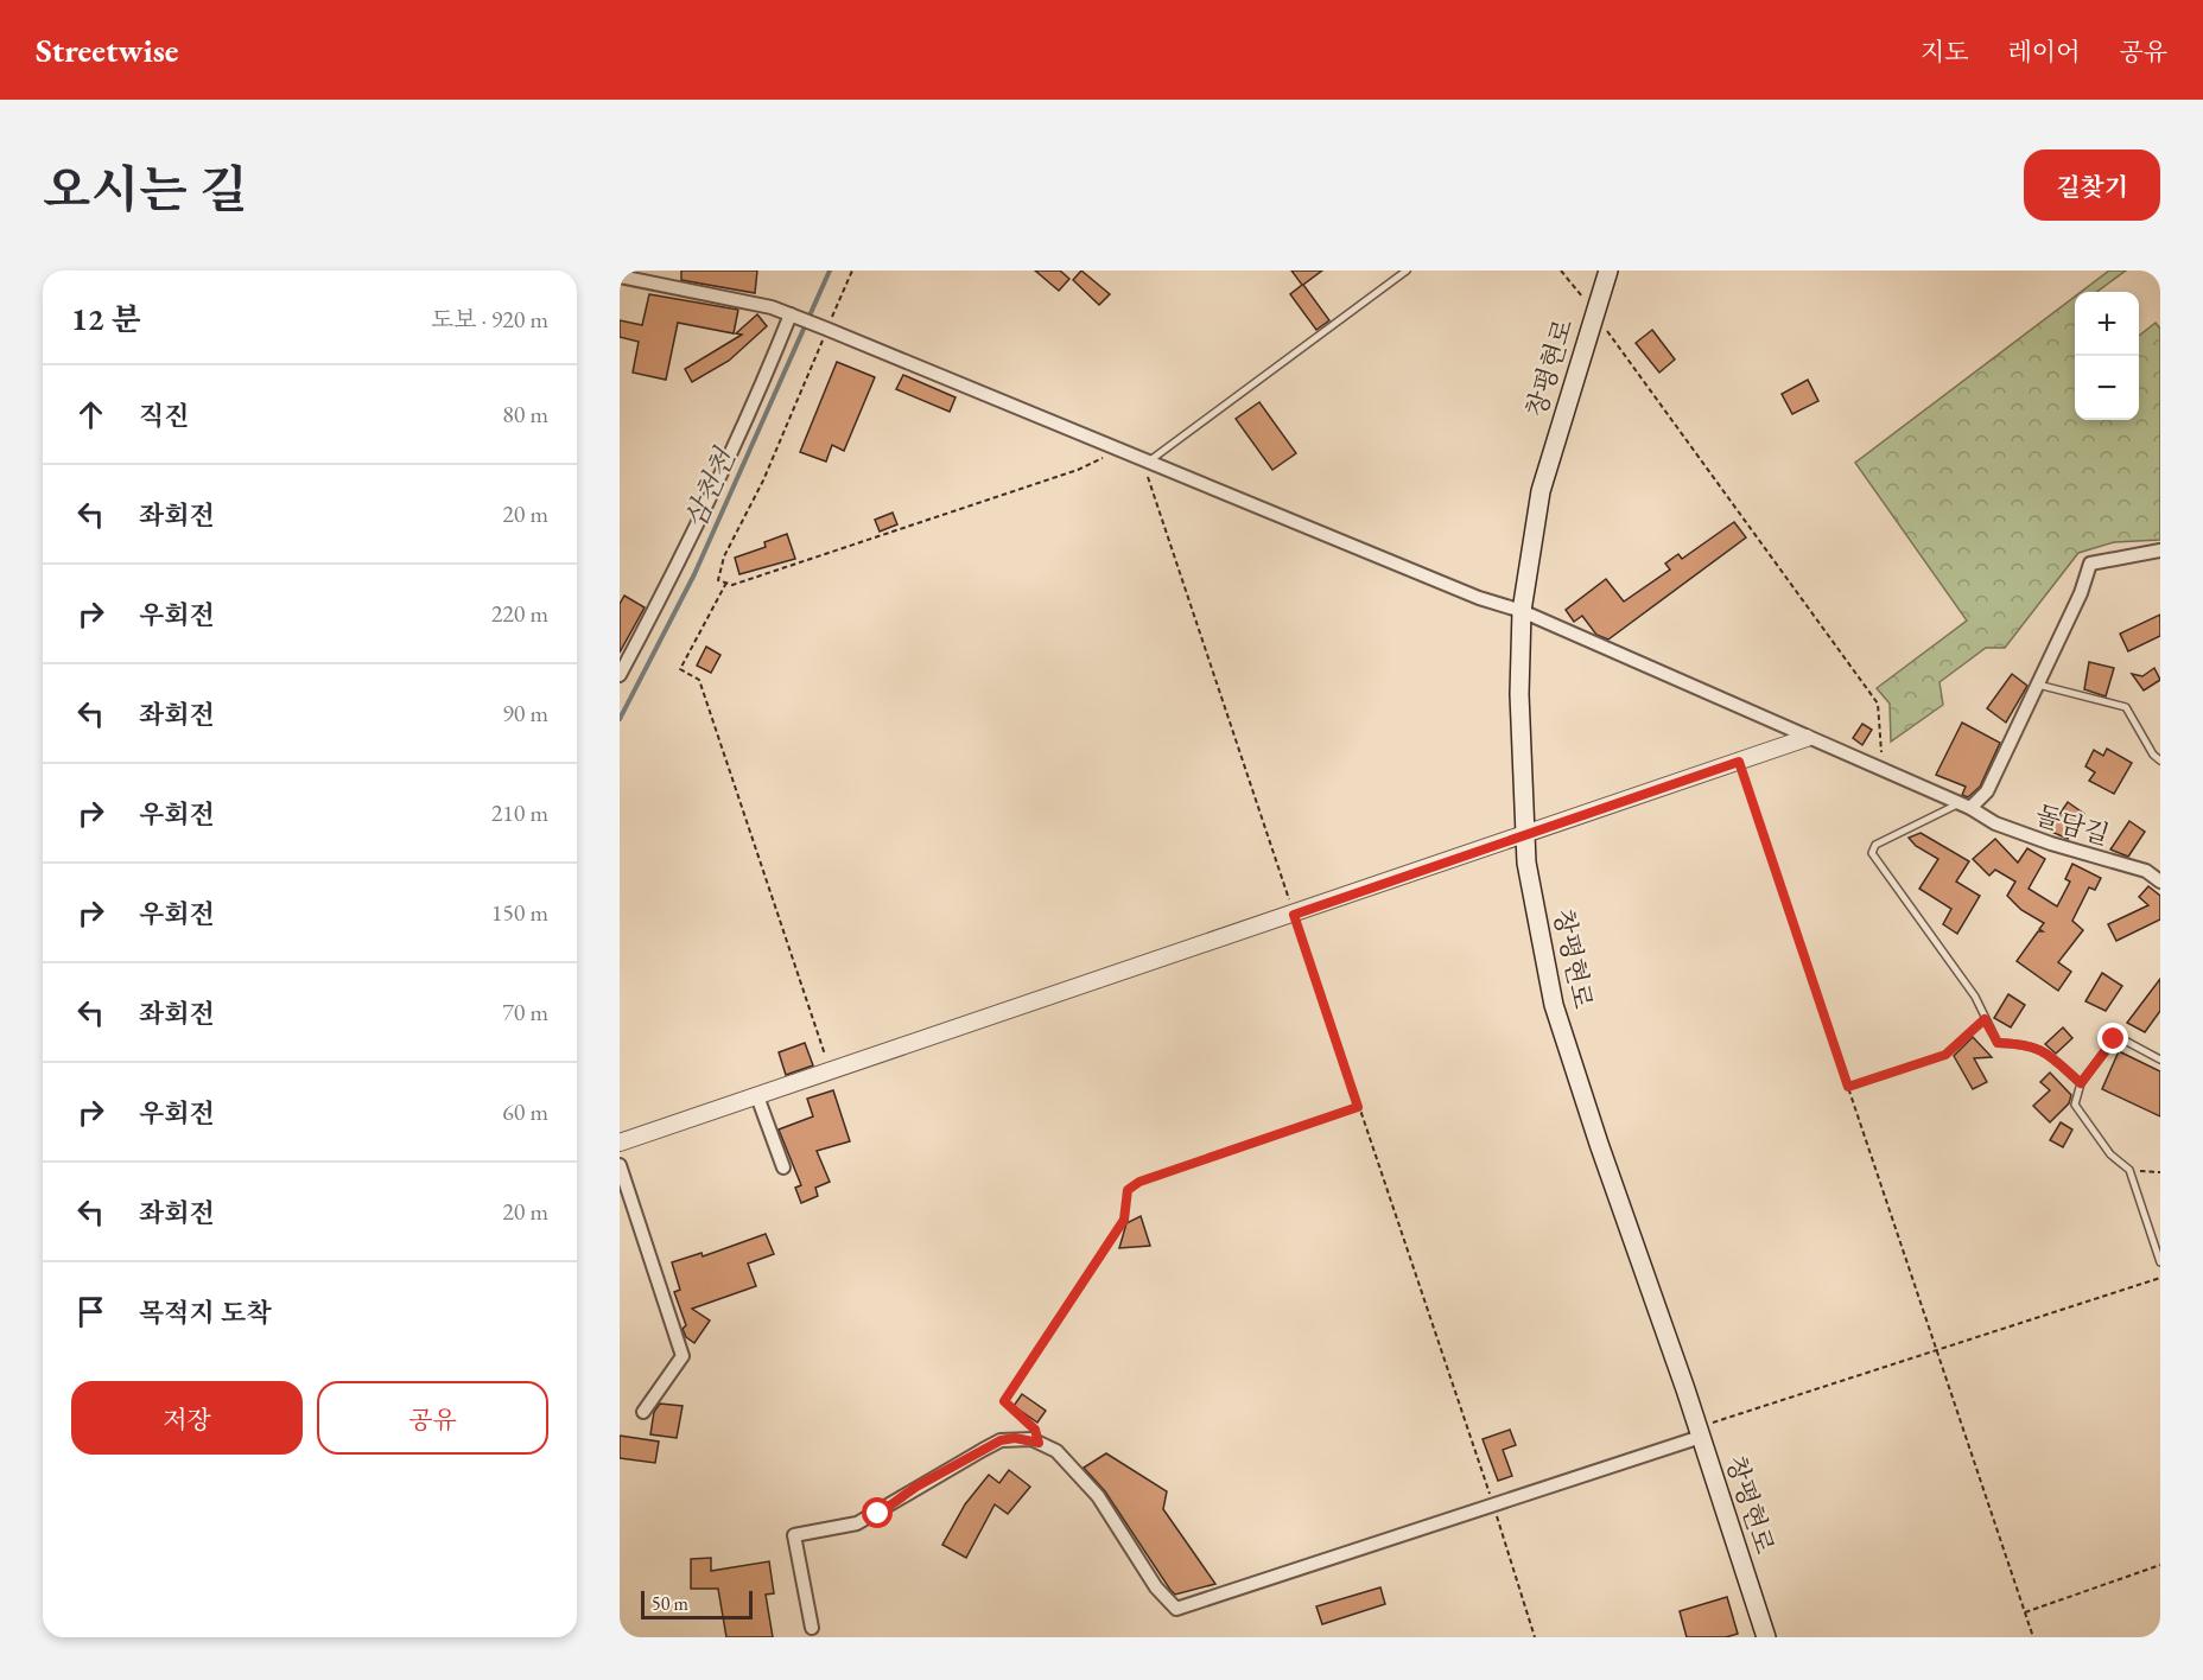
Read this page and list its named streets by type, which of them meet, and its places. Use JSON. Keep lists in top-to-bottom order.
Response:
{
  "streets": {
    "main road": ["창평현로"],
    "street": ["돌담길"]
  },
  "crossings": [
    ["창평현로", "돌담길"]
  ],
  "water": ["삼천천"],
  "scale_bar": "50 m",
  "page": {
    "header": "Streetwise",
    "nav": ["지도", "레이어", "공유"],
    "title": "오시는 길",
    "buttons": [
      "길찾기",
      ["저장", "공유"]
    ],
    "heading": ["12 분", "도보 · 920 m"],
    "map_buttons": ["+", "−"],
    "list": [
      ["직진", "80 m"],
      ["좌회전", "20 m"],
      ["우회전", "220 m"],
      ["좌회전", "90 m"],
      ["우회전", "210 m"],
      ["우회전", "150 m"],
      ["좌회전", "70 m"],
      ["우회전", "60 m"],
      ["좌회전", "20 m"],
      "목적지 도착"
    ],
    "scale": "50 m"
  }
}
